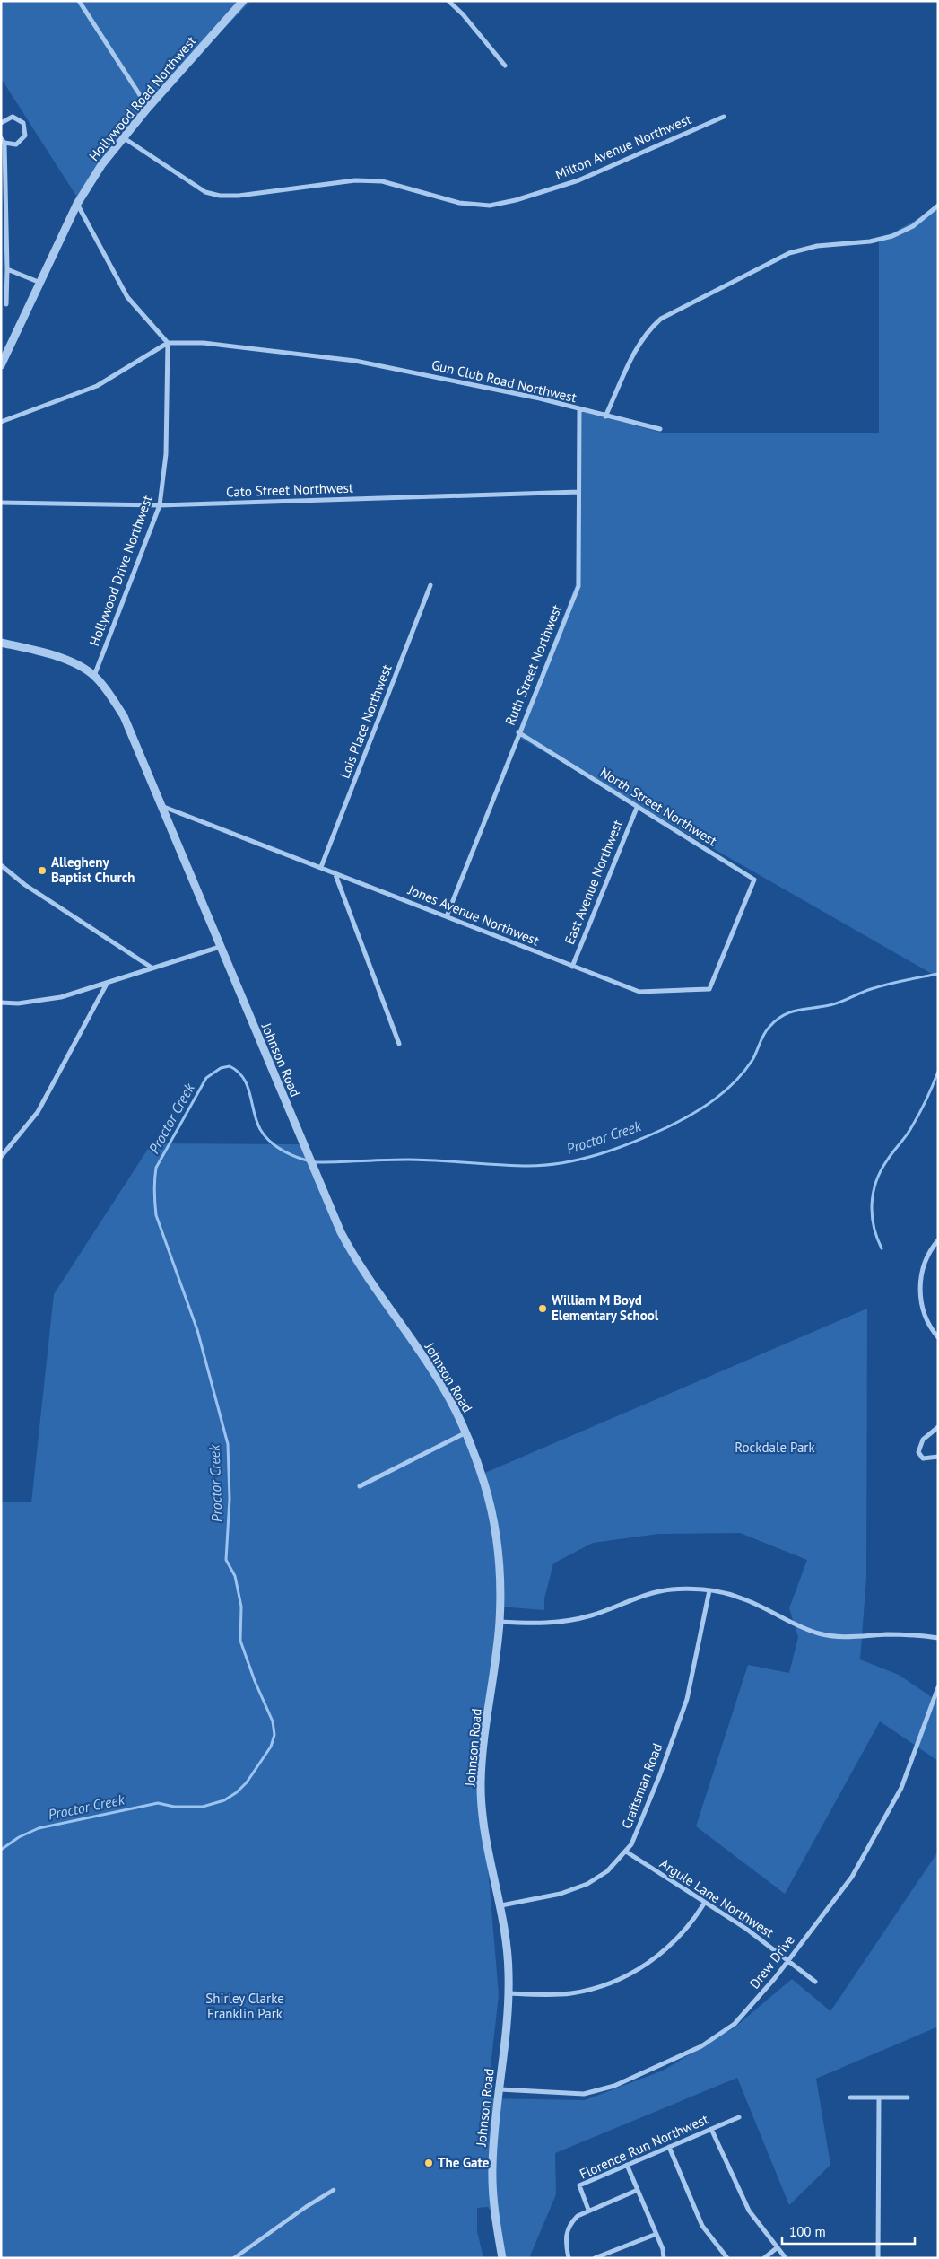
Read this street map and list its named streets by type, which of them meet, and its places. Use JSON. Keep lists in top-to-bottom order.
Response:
{
  "streets": {
    "street": [
      "Hollywood Road Northwest",
      "Milton Avenue Northwest",
      "Gun Club Road Northwest",
      "Cato Street Northwest",
      "Hollywood Drive Northwest",
      "Ruth Street Northwest",
      "Lois Place Northwest",
      "North Street Northwest",
      "East Avenue Northwest",
      "Jones Avenue Northwest",
      "Johnson Road",
      "Craftsman Road",
      "Argule Lane Northwest",
      "Drew Drive",
      "Florence Run Northwest"
    ]
  },
  "crossings": [
    ["Hollywood Road Northwest", "Milton Avenue Northwest"],
    ["Gun Club Road Northwest", "Hollywood Drive Northwest"],
    ["Gun Club Road Northwest", "Ruth Street Northwest"],
    ["Cato Street Northwest", "Hollywood Drive Northwest"],
    ["Cato Street Northwest", "Ruth Street Northwest"],
    ["Hollywood Drive Northwest", "Johnson Road"],
    ["Ruth Street Northwest", "North Street Northwest"],
    ["Ruth Street Northwest", "Jones Avenue Northwest"],
    ["Lois Place Northwest", "Jones Avenue Northwest"],
    ["North Street Northwest", "East Avenue Northwest"],
    ["North Street Northwest", "Jones Avenue Northwest"],
    ["East Avenue Northwest", "Jones Avenue Northwest"],
    ["Jones Avenue Northwest", "Johnson Road"],
    ["Johnson Road", "Craftsman Road"],
    ["Johnson Road", "Drew Drive"],
    ["Craftsman Road", "Argule Lane Northwest"],
    ["Argule Lane Northwest", "Drew Drive"]
  ],
  "water": ["Proctor Creek"],
  "parks": ["Rockdale Park", "Shirley Clarke Franklin Park"],
  "places": ["Allegheny Baptist Church", "William M Boyd Elementary School", "The Gate"],
  "scale_bar": "100 m"
}
